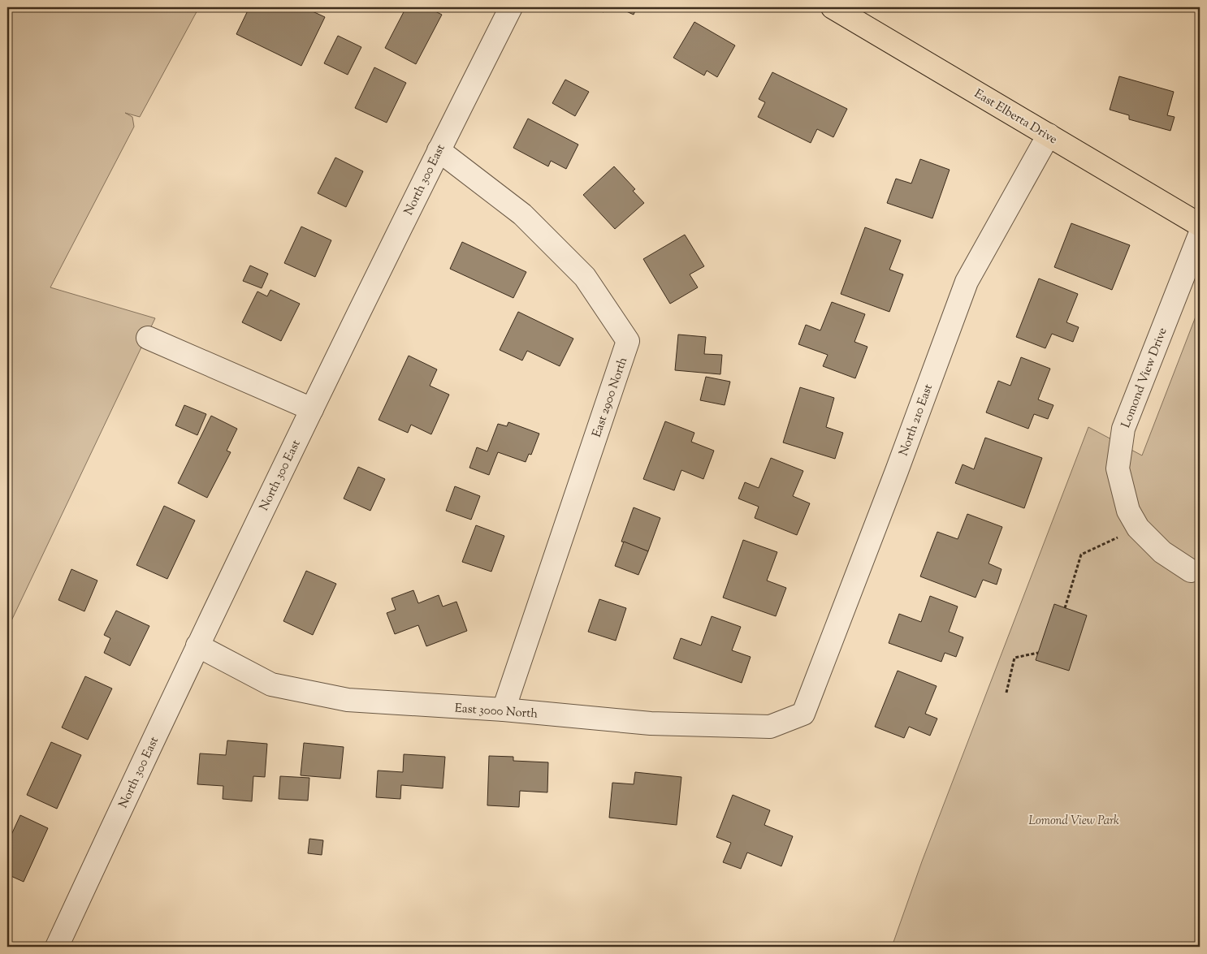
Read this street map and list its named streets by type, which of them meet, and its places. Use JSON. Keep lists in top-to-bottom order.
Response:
{
  "streets": {
    "main road": ["East Elberta Drive"],
    "street": [
      "North 300 East",
      "Lomond View Drive",
      "East 2900 North",
      "North 210 East",
      "East 3000 North"
    ]
  },
  "crossings": [
    ["East Elberta Drive", "North 210 East"],
    ["North 300 East", "East 2900 North"],
    ["North 300 East", "East 3000 North"],
    ["East 2900 North", "East 3000 North"],
    ["North 210 East", "East 3000 North"]
  ],
  "parks": ["Lomond View Park"]
}
